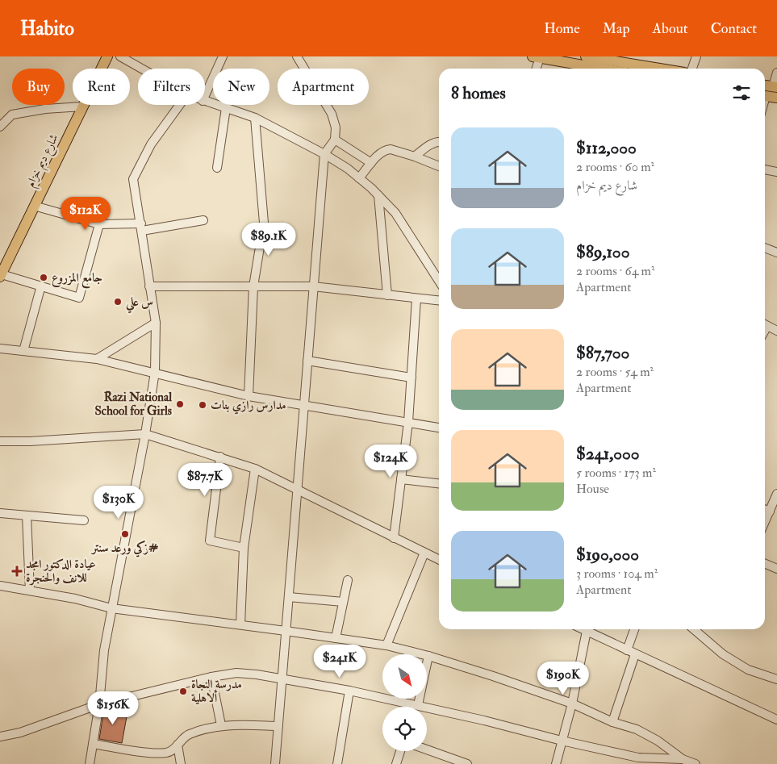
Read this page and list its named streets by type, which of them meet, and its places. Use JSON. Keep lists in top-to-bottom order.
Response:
{
  "streets": {
    "main road": ["شارع ديم خزام"]
  },
  "places": {
    "other": [
      "جامع المزروع",
      "س علي",
      "Razi National School for Girls",
      "مدارس رازي بنات",
      "زكي ورعد سنتر#",
      "مدرسة النجاة ألاهلية"
    ],
    "health": ["عيادة الدكتور امجد للانف والحنجرة"]
  },
  "north": "bottom right",
  "page": {
    "header": "Habito",
    "nav": [
      "Home",
      "Map",
      "About",
      "Contact"
    ],
    "chip": [
      "Buy",
      "Rent",
      "Filters",
      "New",
      "Apartment"
    ],
    "heading": "8 homes",
    "list": [
      {
        "name": "$112,000",
        "note": "2 rooms · 60 m² · شارع ديم خزام"
      },
      {
        "name": "$89,100",
        "note": "2 rooms · 64 m² · Apartment"
      },
      {
        "name": "$87,700",
        "note": "2 rooms · 54 m² · Apartment"
      },
      {
        "name": "$241,000",
        "note": "5 rooms · 173 m² · House"
      },
      {
        "name": "$190,000",
        "note": "3 rooms · 104 m² · Apartment"
      }
    ],
    "price": [
      "$112K",
      "$89.1K",
      "$124K",
      "$87.7K",
      "$130K",
      "$241K",
      "$190K",
      "$156K"
    ]
  }
}
